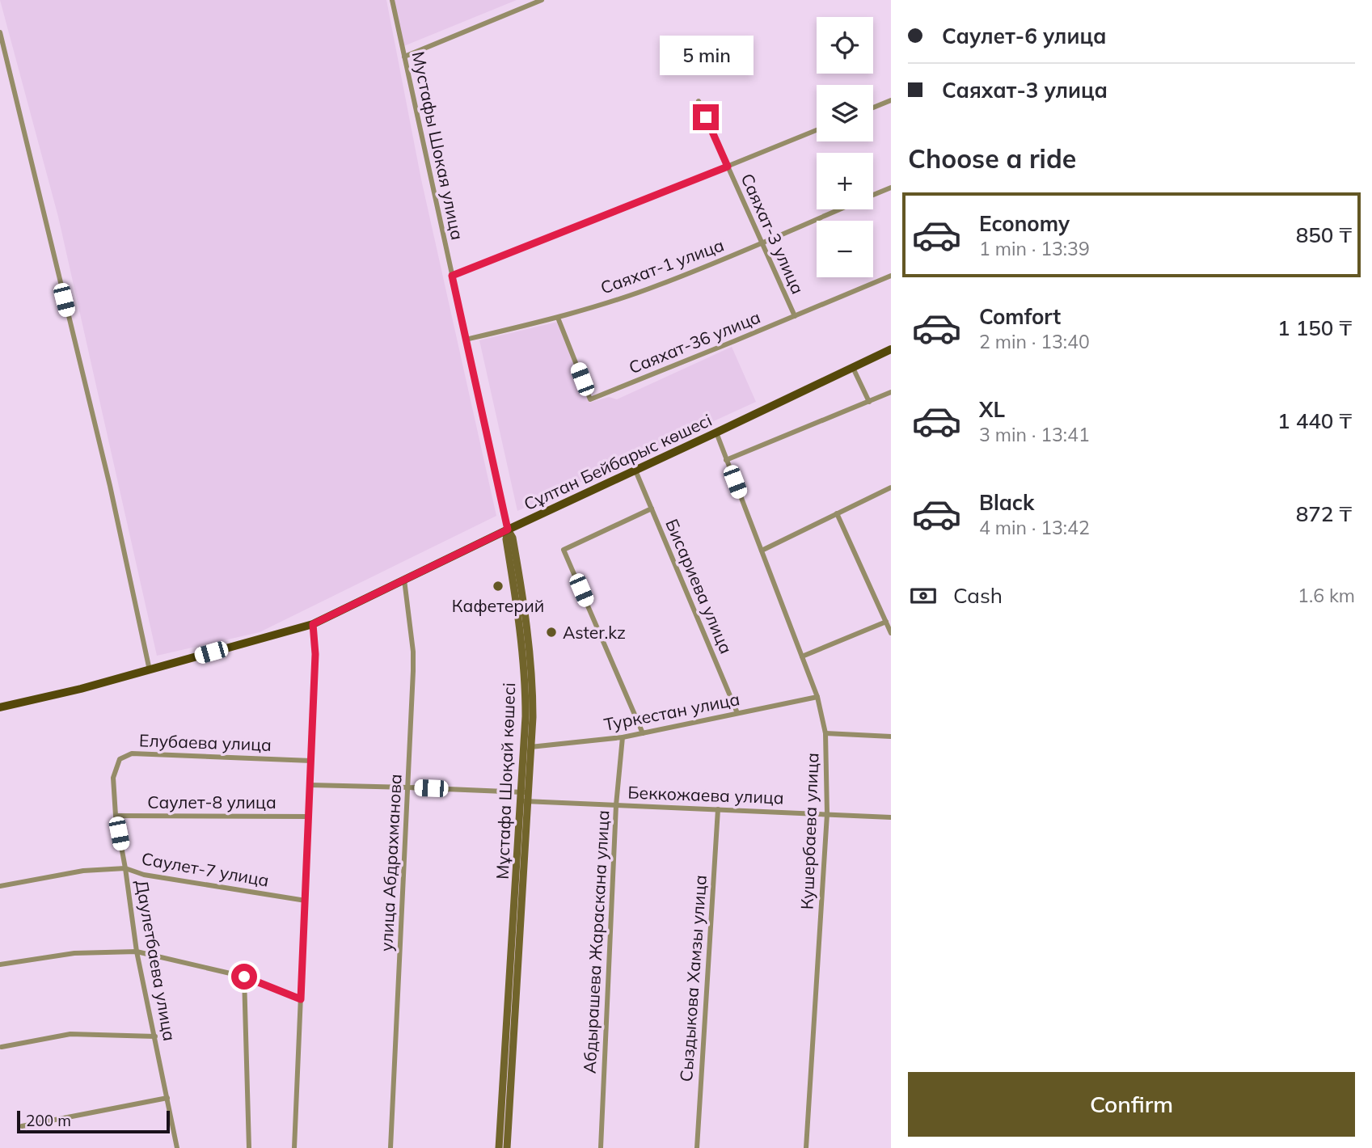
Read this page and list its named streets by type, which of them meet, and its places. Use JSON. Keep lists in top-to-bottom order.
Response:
{
  "streets": {
    "main road": ["Сұлтан Бейбарыс көшесі"],
    "street": [
      "Мустафы Шокая улица",
      "Саяхат-3 улица",
      "Саяхат-1 улица",
      "Саяхат-36 улица",
      "Бисариева улица",
      "Туркестан улица",
      "Елубаева улица",
      "Мұстафа Шоқай көшесі",
      "Беккожаева улица",
      "Саулет-8 улица",
      "Кушербаева улица",
      "улица Абдрахманова",
      "Саулет-7 улица",
      "Абдырашева Жараскана улица",
      "Даулетбаева улица",
      "Сыздыкова Хамзы улица"
    ]
  },
  "crossings": [
    ["Мустафы Шокая улица", "Саяхат-1 улица"],
    ["Мустафы Шокая улица", "Сұлтан Бейбарыс көшесі"],
    ["Мустафы Шокая улица", "Мұстафа Шоқай көшесі"],
    ["Саяхат-3 улица", "Саяхат-1 улица"],
    ["Саяхат-3 улица", "Саяхат-36 улица"],
    ["Саяхат-1 улица", "Саяхат-36 улица"],
    ["Сұлтан Бейбарыс көшесі", "Бисариева улица"],
    ["Сұлтан Бейбарыс көшесі", "Мұстафа Шоқай көшесі"],
    ["Сұлтан Бейбарыс көшесі", "Кушербаева улица"],
    ["Сұлтан Бейбарыс көшесі", "улица Абдрахманова"],
    ["Бисариева улица", "Туркестан улица"],
    ["Туркестан улица", "Мұстафа Шоқай көшесі"],
    ["Туркестан улица", "Кушербаева улица"],
    ["Туркестан улица", "Абдырашева Жараскана улица"],
    ["Елубаева улица", "Даулетбаева улица"],
    ["Мұстафа Шоқай көшесі", "Беккожаева улица"],
    ["Беккожаева улица", "Кушербаева улица"],
    ["Беккожаева улица", "Абдырашева Жараскана улица"],
    ["Беккожаева улица", "Сыздыкова Хамзы улица"],
    ["Саулет-8 улица", "Даулетбаева улица"],
    ["Саулет-7 улица", "Даулетбаева улица"]
  ],
  "places": ["Кафетерий", "Aster.kz"],
  "scale_bar": "200 m",
  "page": {
    "banner": ["Саулет-6 улица", "Саяхат-3 улица"],
    "map_buttons": ["+", "−"],
    "bubble": "5 min",
    "heading": "Choose a ride",
    "list": [
      {
        "name": "Economy",
        "note": "1 min · 13:39",
        "value": "850 ₸"
      },
      {
        "name": "Comfort",
        "note": "2 min · 13:40",
        "value": "1 150 ₸"
      },
      {
        "name": "XL",
        "note": "3 min · 13:41",
        "value": "1 440 ₸"
      },
      {
        "name": "Black",
        "note": "4 min · 13:42",
        "value": "872 ₸"
      }
    ],
    "pay": ["Cash", "1.6 km"],
    "buttons": "Confirm",
    "scale": "200 m"
  }
}
